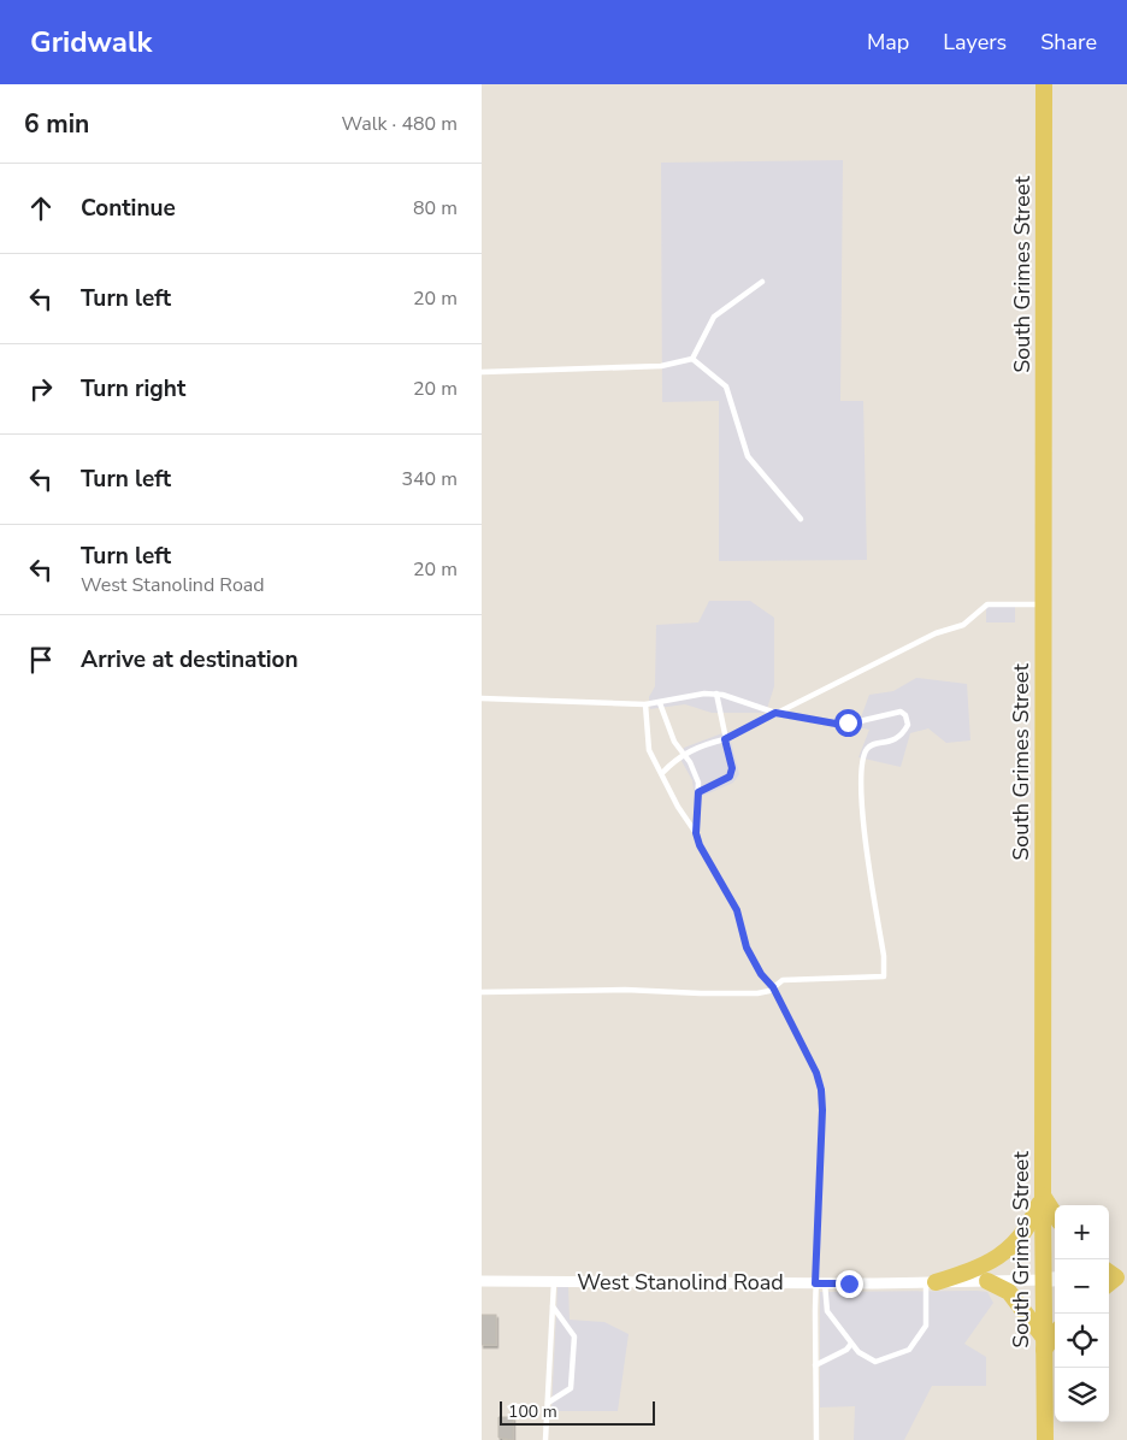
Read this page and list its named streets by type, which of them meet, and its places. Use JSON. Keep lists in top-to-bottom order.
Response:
{
  "streets": {
    "main road": ["South Grimes Street"],
    "street": ["West Stanolind Road"]
  },
  "crossings": [
    ["South Grimes Street", "West Stanolind Road"]
  ],
  "scale_bar": "100 m",
  "page": {
    "header": "Gridwalk",
    "nav": ["Map", "Layers", "Share"],
    "heading": ["6 min", "Walk · 480 m"],
    "list": [
      ["Continue", "80 m"],
      ["Turn left", "20 m"],
      ["Turn right", "20 m"],
      ["Turn left", "340 m"],
      ["Turn left", "West Stanolind Road", "20 m"],
      "Arrive at destination"
    ],
    "map_buttons": ["+", "−"],
    "scale": "100 m"
  }
}
